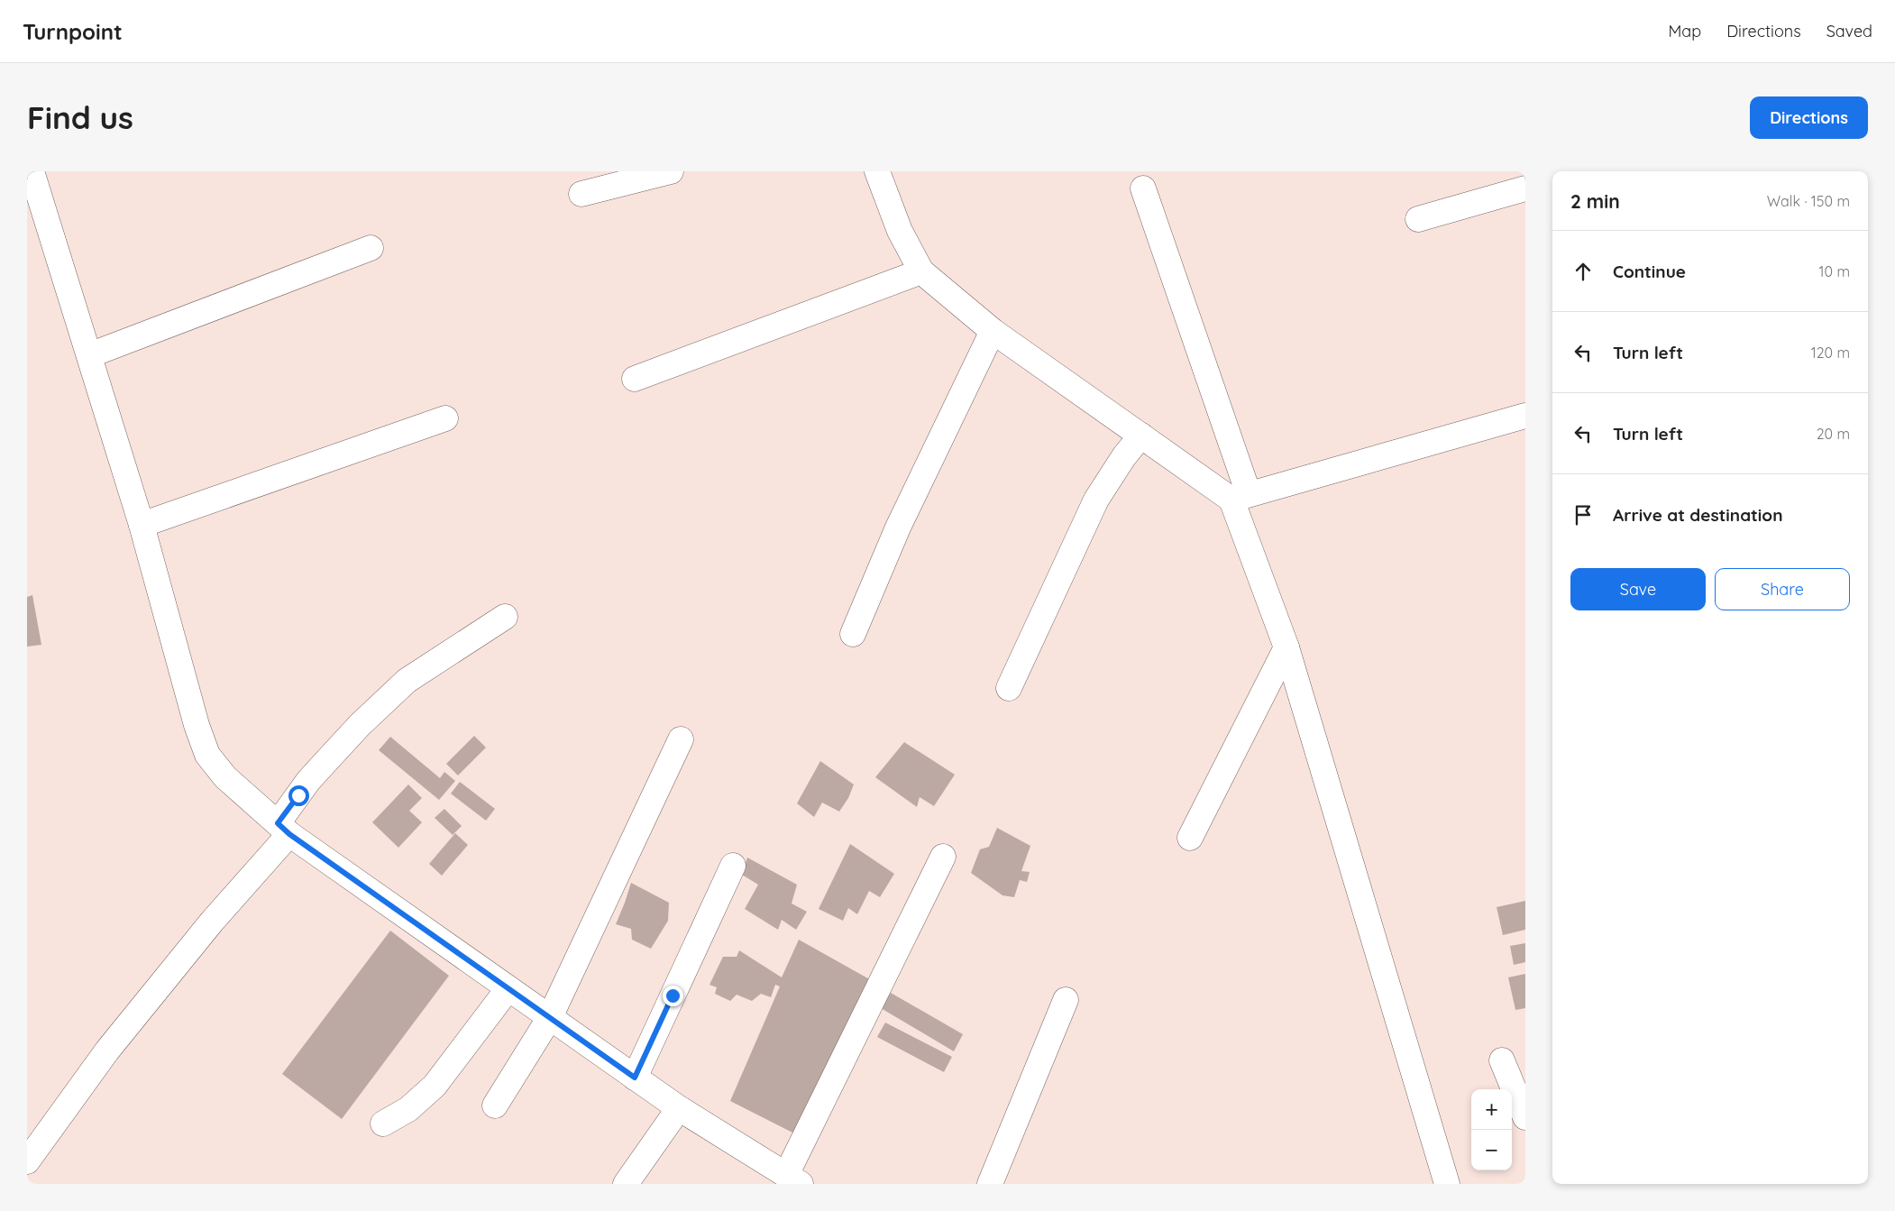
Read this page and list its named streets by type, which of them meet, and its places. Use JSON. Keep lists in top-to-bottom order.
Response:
{
  "page": {
    "header": "Turnpoint",
    "nav": ["Map", "Directions", "Saved"],
    "buttons": [
      "Directions",
      ["Save", "Share"]
    ],
    "title": "Find us",
    "heading": ["2 min", "Walk · 150 m"],
    "list": [
      ["Continue", "10 m"],
      ["Turn left", "120 m"],
      ["Turn left", "20 m"],
      "Arrive at destination"
    ],
    "map_buttons": ["+", "−"]
  }
}
